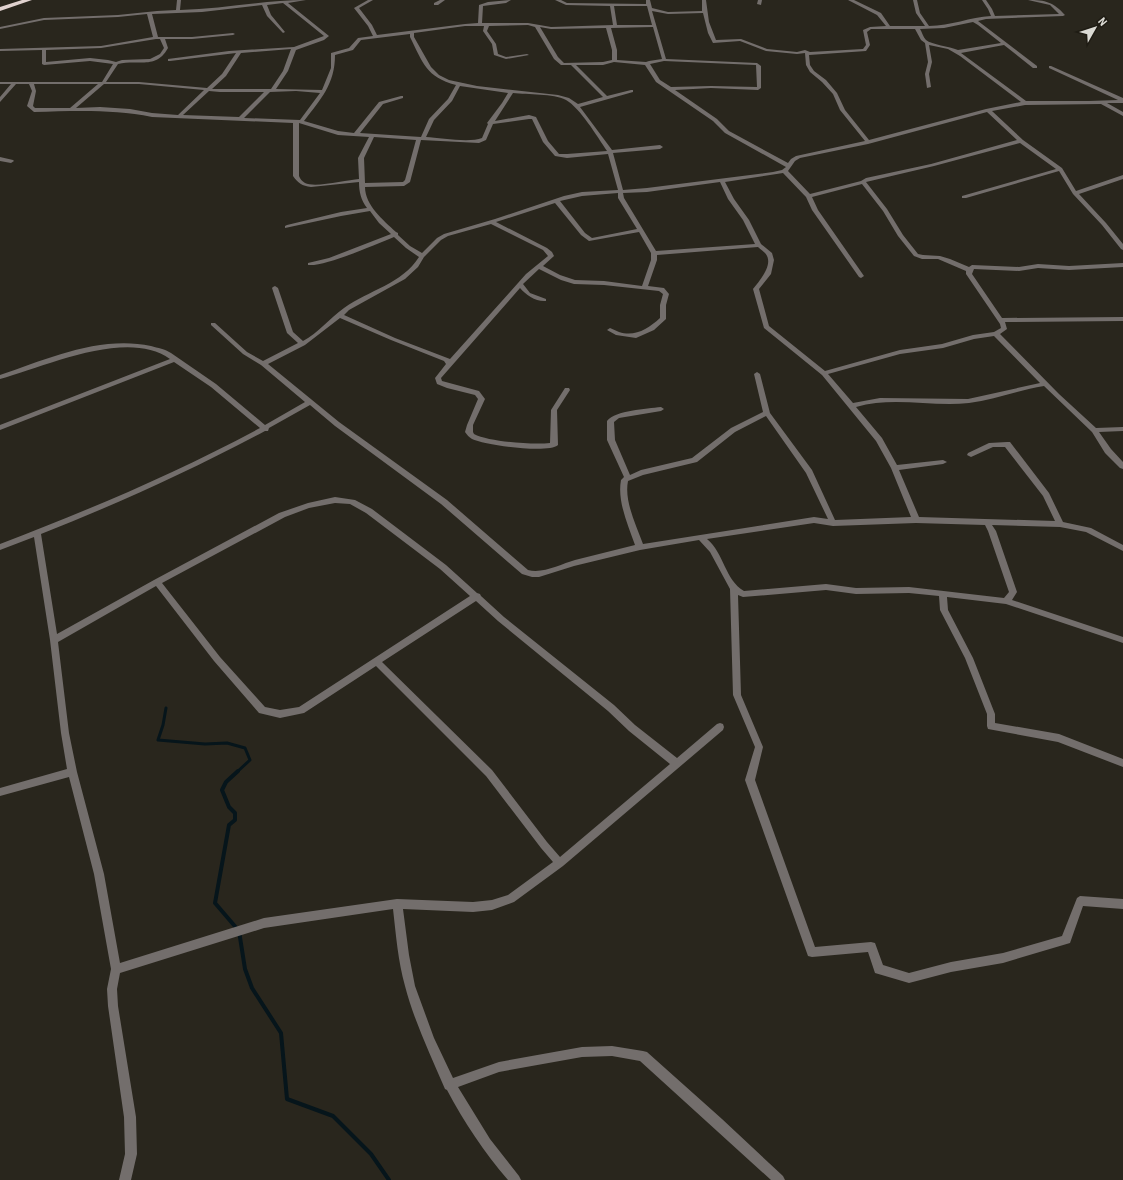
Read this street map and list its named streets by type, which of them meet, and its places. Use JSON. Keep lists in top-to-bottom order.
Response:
{
  "north": "top right"
}
